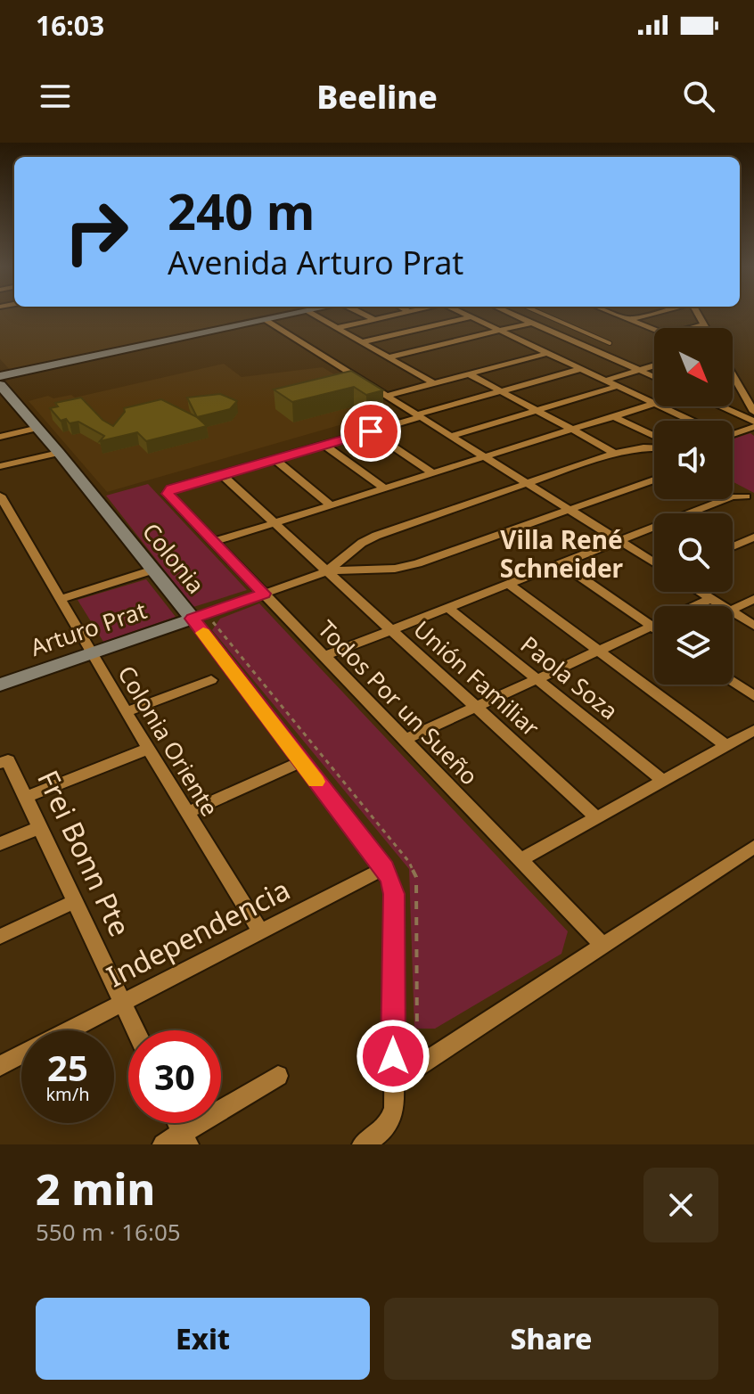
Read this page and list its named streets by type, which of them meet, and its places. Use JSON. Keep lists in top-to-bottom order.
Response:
{
  "streets": {
    "street": [
      "Colonia",
      "Arturo Prat",
      "Paola Soza",
      "Unión Familiar",
      "Todos Por un Sueño",
      "Colonia Oriente",
      "Frei Bonn Pte",
      "Independencia"
    ]
  },
  "crossings": [
    ["Colonia", "Arturo Prat"],
    ["Colonia", "Independencia"],
    ["Arturo Prat", "Colonia Oriente"],
    ["Unión Familiar", "Todos Por un Sueño"],
    ["Colonia Oriente", "Independencia"],
    ["Frei Bonn Pte", "Independencia"]
  ],
  "districts": ["Villa René Schneider"],
  "north": "bottom right",
  "page": {
    "status": "16:03",
    "header": "Beeline",
    "turn": ["240 m", "Avenida Arturo Prat"],
    "speed": "25 km/h",
    "limit": "30",
    "heading": ["2 min", "550 m · 16:05"],
    "buttons": ["Exit", "Share"]
  }
}
